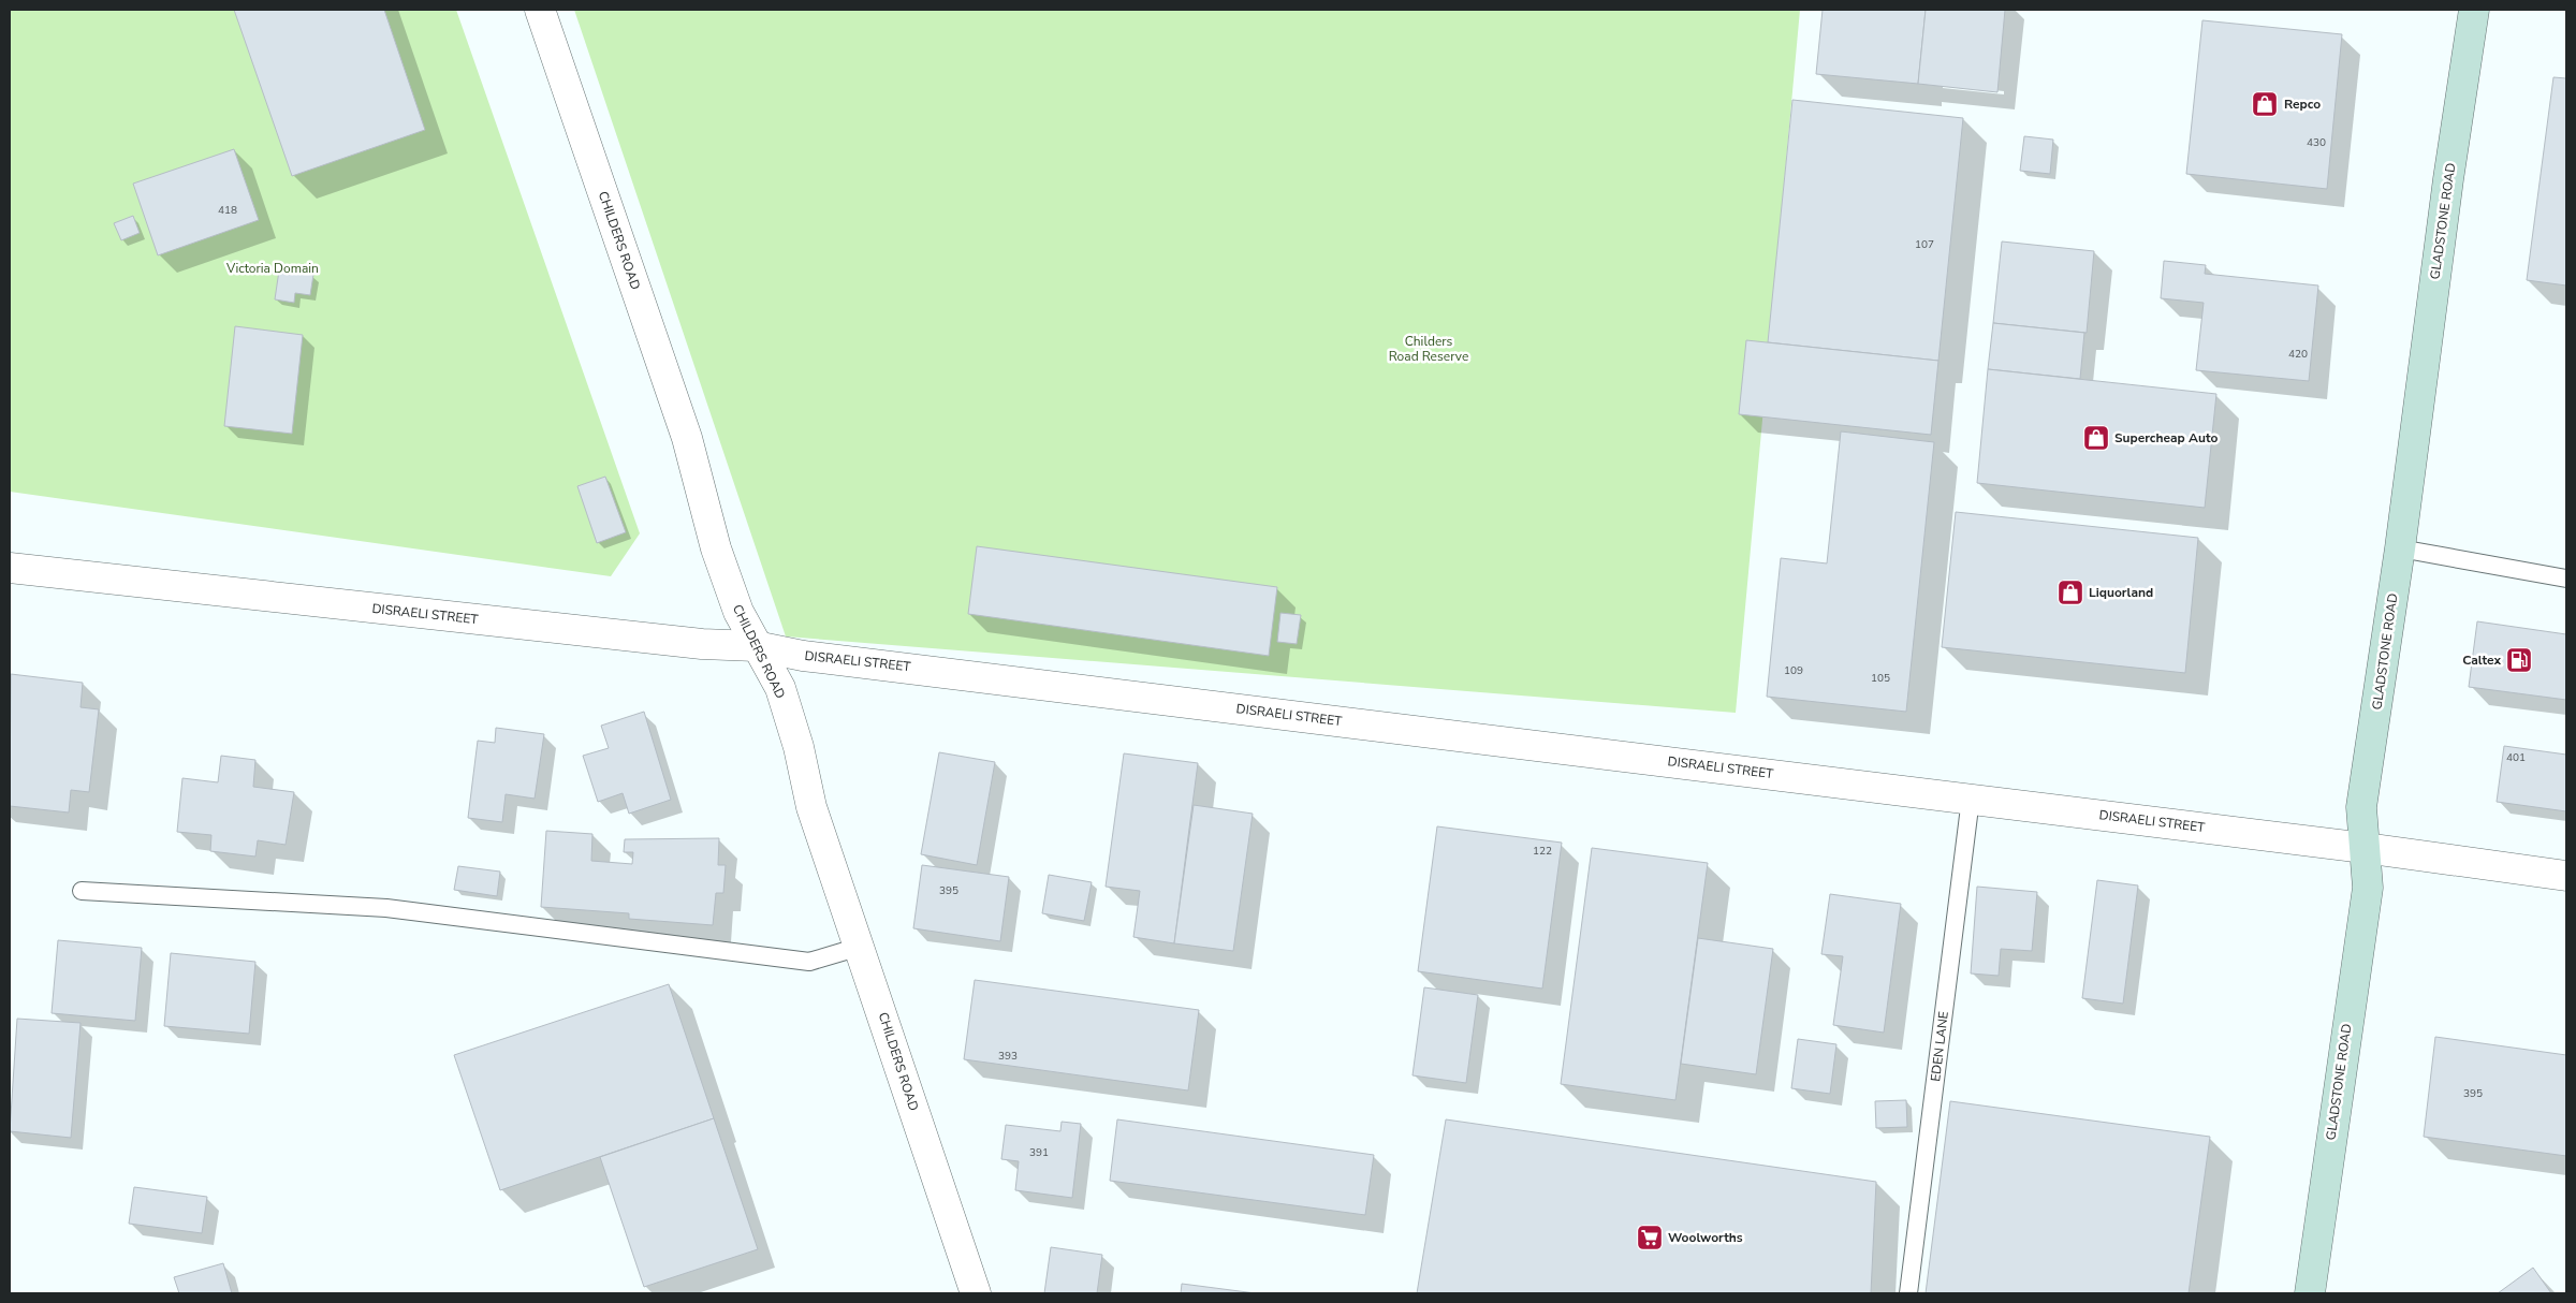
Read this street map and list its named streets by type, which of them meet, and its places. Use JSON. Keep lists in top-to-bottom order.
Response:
{
  "streets": {
    "main road": ["GLADSTONE ROAD"],
    "street": ["CHILDERS ROAD", "DISRAELI STREET"],
    "lane": ["EDEN LANE"]
  },
  "crossings": [
    ["GLADSTONE ROAD", "DISRAELI STREET"],
    ["CHILDERS ROAD", "DISRAELI STREET"],
    ["DISRAELI STREET", "EDEN LANE"]
  ],
  "parks": ["Victoria Domain", "Childers Road Reserve"],
  "places": {
    "shop": ["Repco", "Supercheap Auto", "Liquorland"],
    "fuel station": ["Caltex"],
    "supermarket": ["Woolworths"]
  },
  "house_numbers": [
    "430",
    "418",
    "107",
    "420",
    "109",
    "105",
    "401",
    "122",
    "395",
    "393",
    "395",
    "391"
  ]
}
